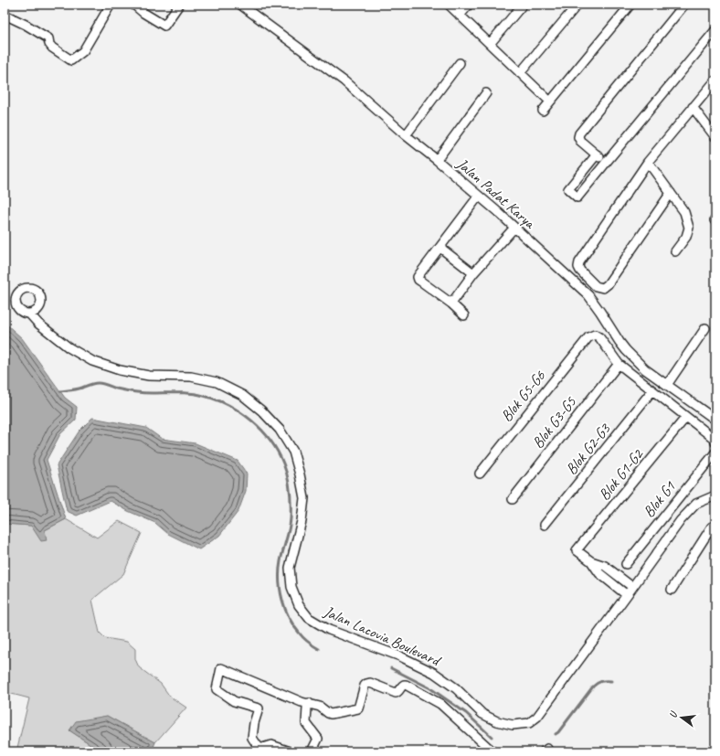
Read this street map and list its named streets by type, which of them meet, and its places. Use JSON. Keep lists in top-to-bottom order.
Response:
{
  "streets": {
    "street": [
      "Jalan Padat Karya",
      "Blok G5-G6",
      "Blok G3-G5",
      "Blok G2-G3",
      "Blok G1-G2",
      "Blok G1",
      "Jalan Lacovia Boulevard"
    ]
  },
  "crossings": [
    ["Blok G5-G6", "Blok G3-G5"]
  ],
  "north": "left"
}
